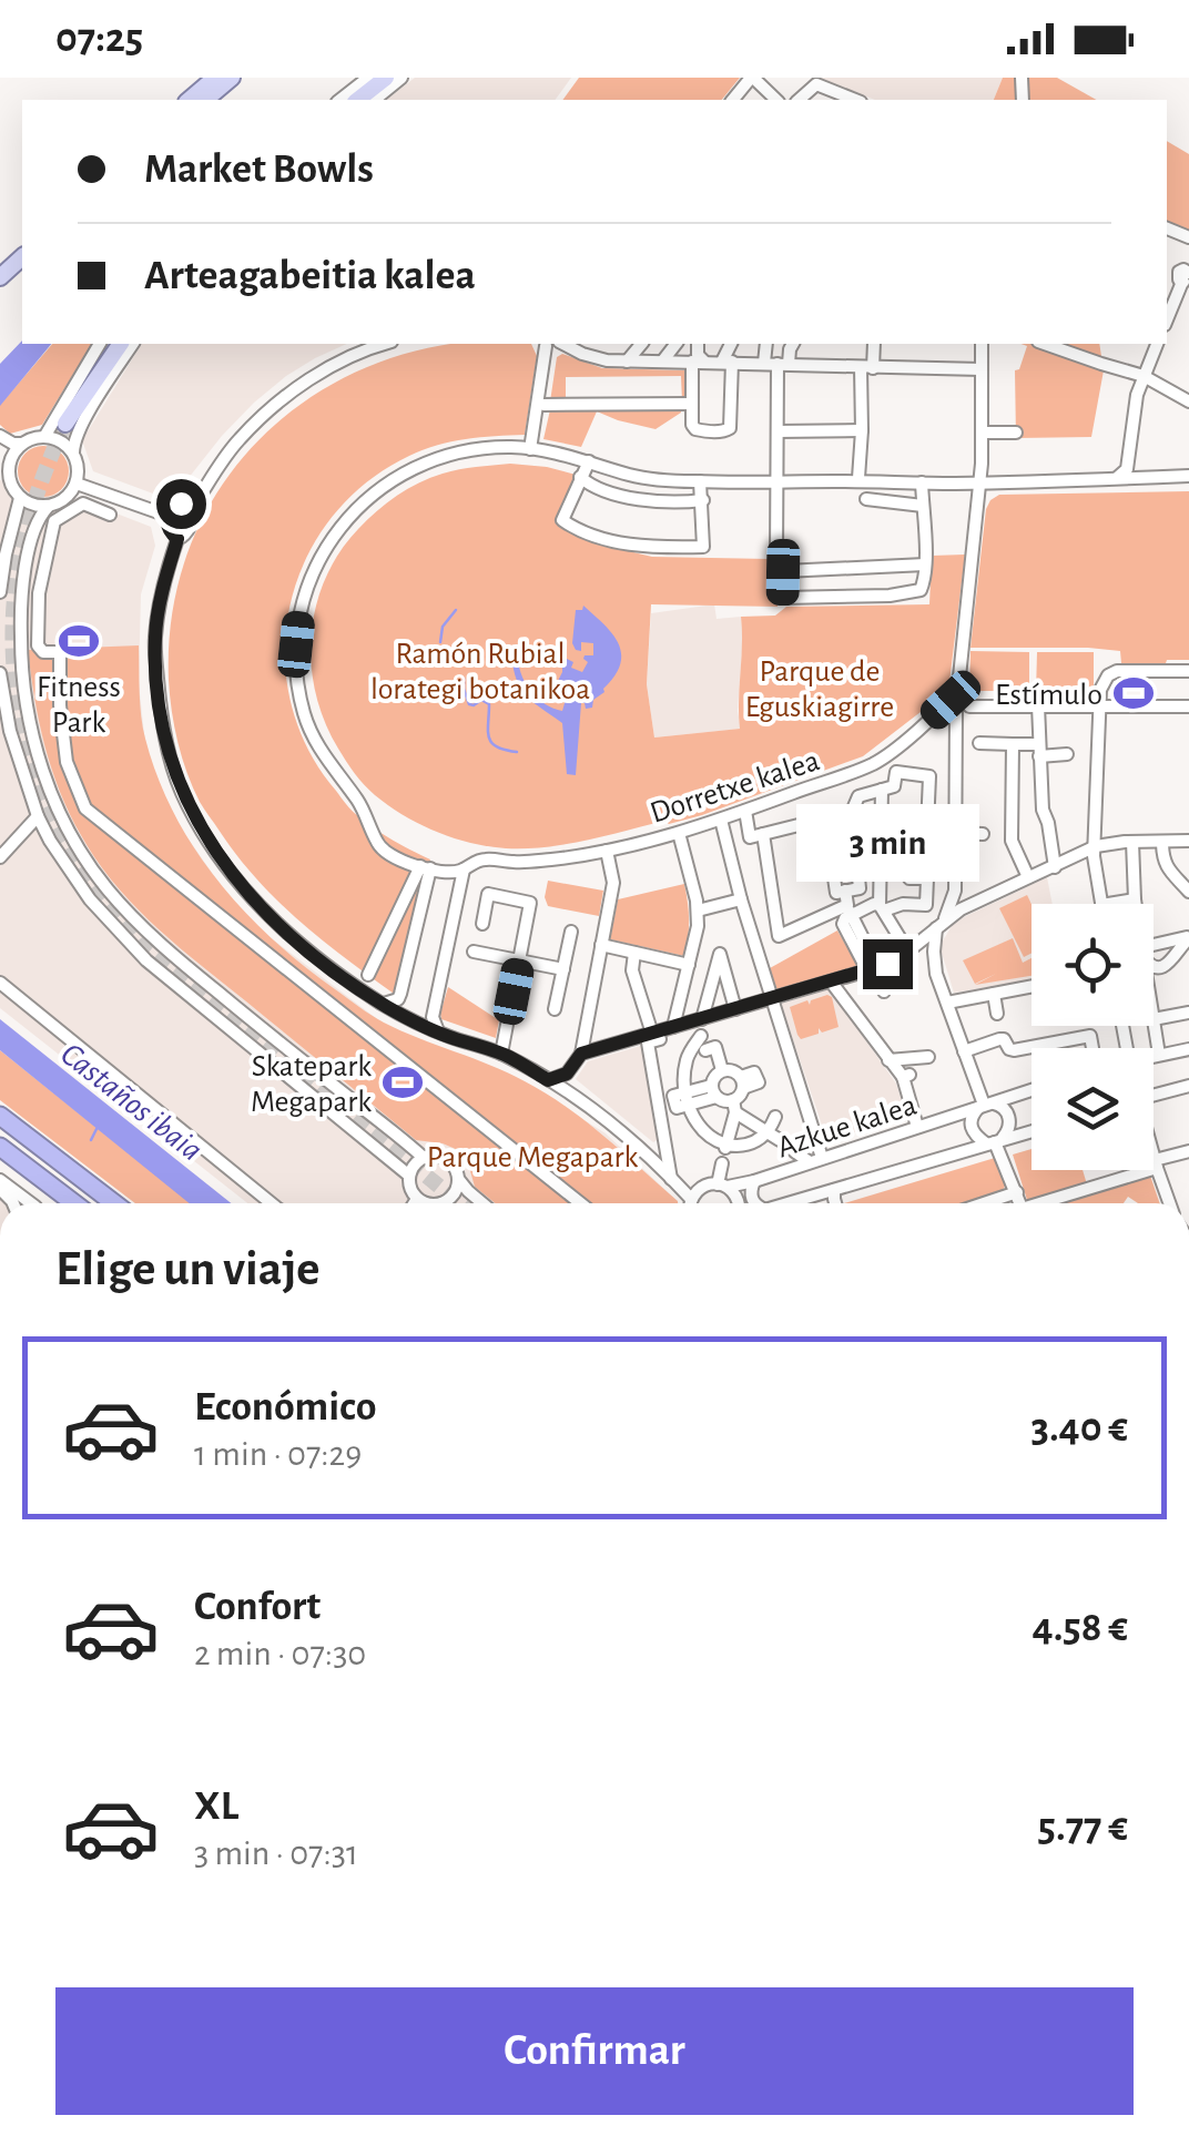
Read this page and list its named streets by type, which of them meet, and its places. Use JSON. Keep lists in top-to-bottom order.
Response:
{
  "streets": {
    "street": ["Dorretxe kalea", "Azkue kalea"]
  },
  "water": ["Castaños ibaia"],
  "parks": ["Ramón Rubial lorategi botanikoa", "Parque de Eguskiagirre", "Parque Megapark"],
  "places": {
    "sports": ["Fitness Park", "Estímulo", "Skatepark Megapark"]
  },
  "page": {
    "status": "07:25",
    "banner": ["Market Bowls", "Arteagabeitia kalea"],
    "bubble": "3 min",
    "heading": "Elige un viaje",
    "list": [
      {
        "name": "Económico",
        "note": "1 min · 07:29",
        "value": "3.40 €"
      },
      {
        "name": "Confort",
        "note": "2 min · 07:30",
        "value": "4.58 €"
      },
      {
        "name": "XL",
        "note": "3 min · 07:31",
        "value": "5.77 €"
      }
    ],
    "buttons": "Confirmar"
  }
}
